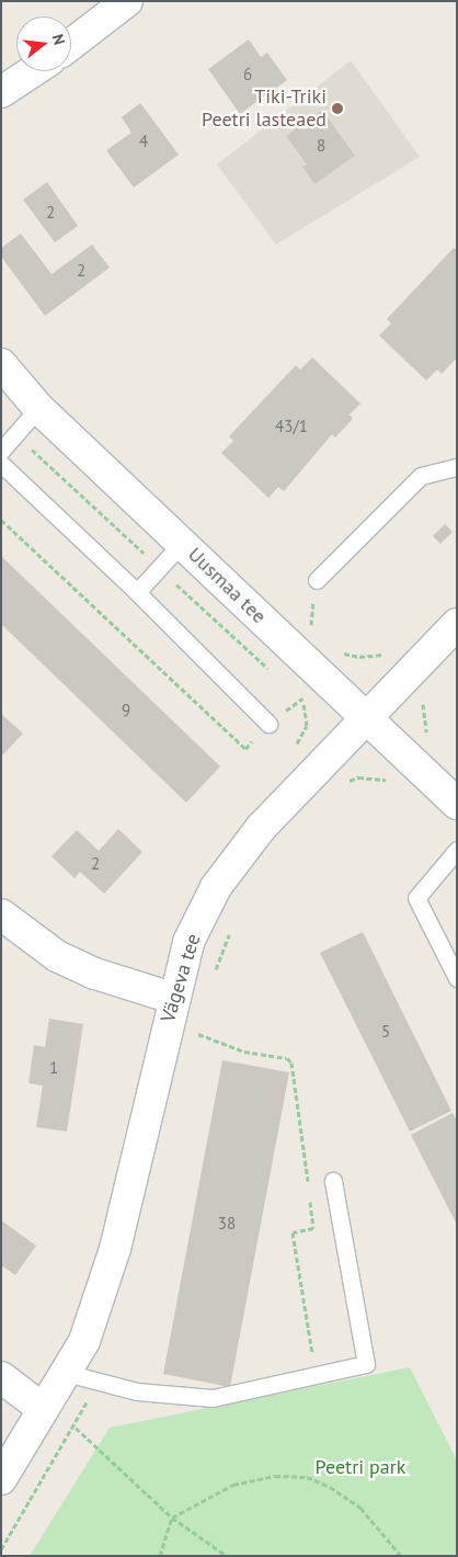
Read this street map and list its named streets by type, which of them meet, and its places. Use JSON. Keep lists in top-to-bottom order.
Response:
{
  "streets": {
    "street": ["Uusmaa tee", "Vägeva tee"]
  },
  "crossings": [
    ["Uusmaa tee", "Vägeva tee"]
  ],
  "parks": ["Peetri park"],
  "places": ["Tiki-Triki Peetri lasteaed"],
  "house_numbers": [
    "6",
    "4",
    "8",
    "2",
    "2",
    "43/1",
    "9",
    "2",
    "5",
    "1",
    "38"
  ],
  "north": "right"
}
